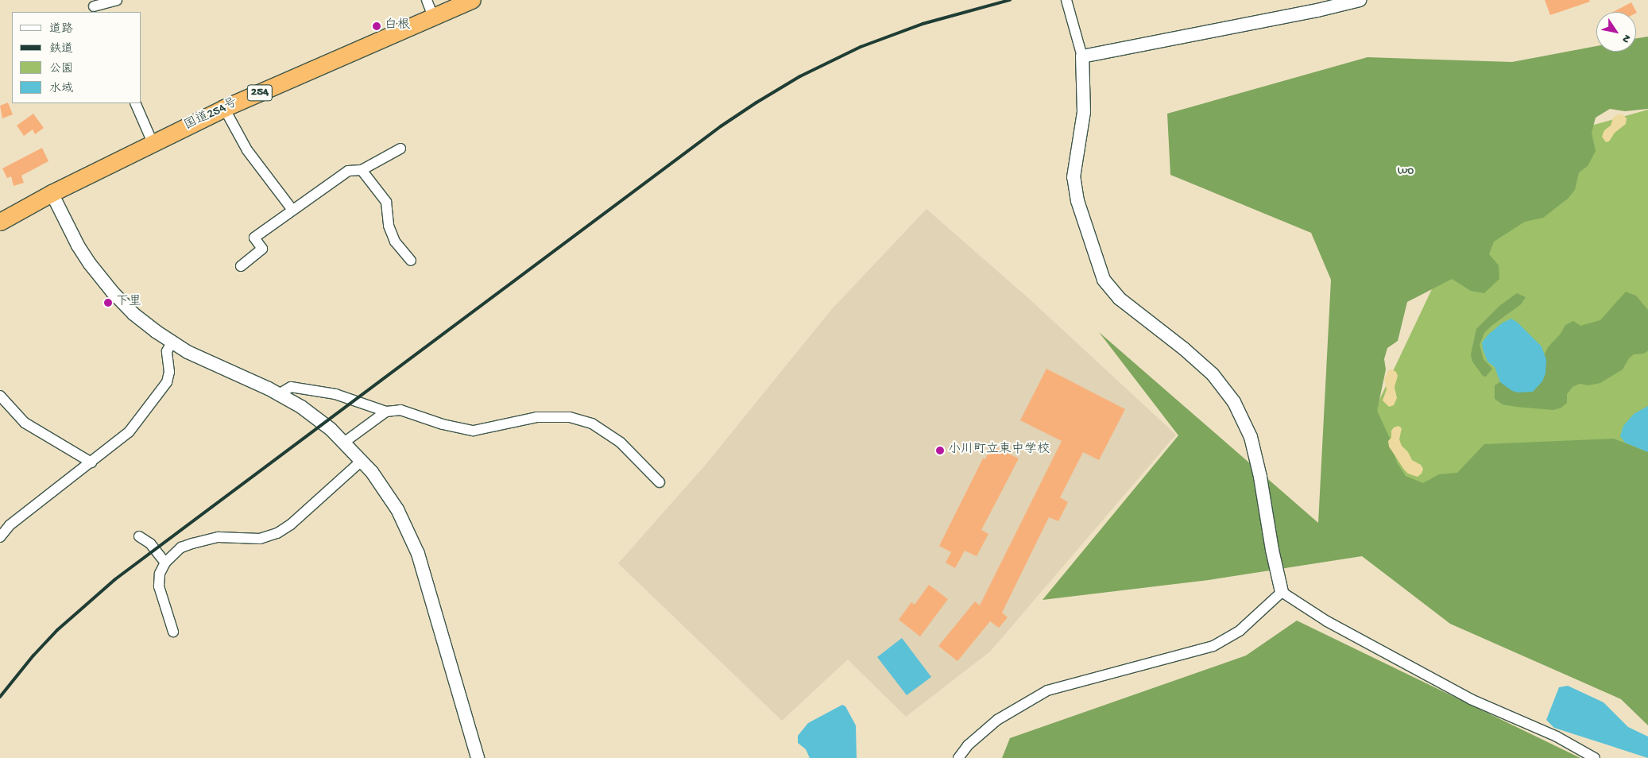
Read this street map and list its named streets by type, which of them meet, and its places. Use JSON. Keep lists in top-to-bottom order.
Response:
{
  "streets": {
    "highway": ["254", "国道254号"]
  },
  "parks": ["wo"],
  "places": ["白根", "下里", "小川町立東中学校"],
  "legend": [
    "道路",
    "鉄道",
    "公園",
    "水域"
  ],
  "north": "bottom right"
}
